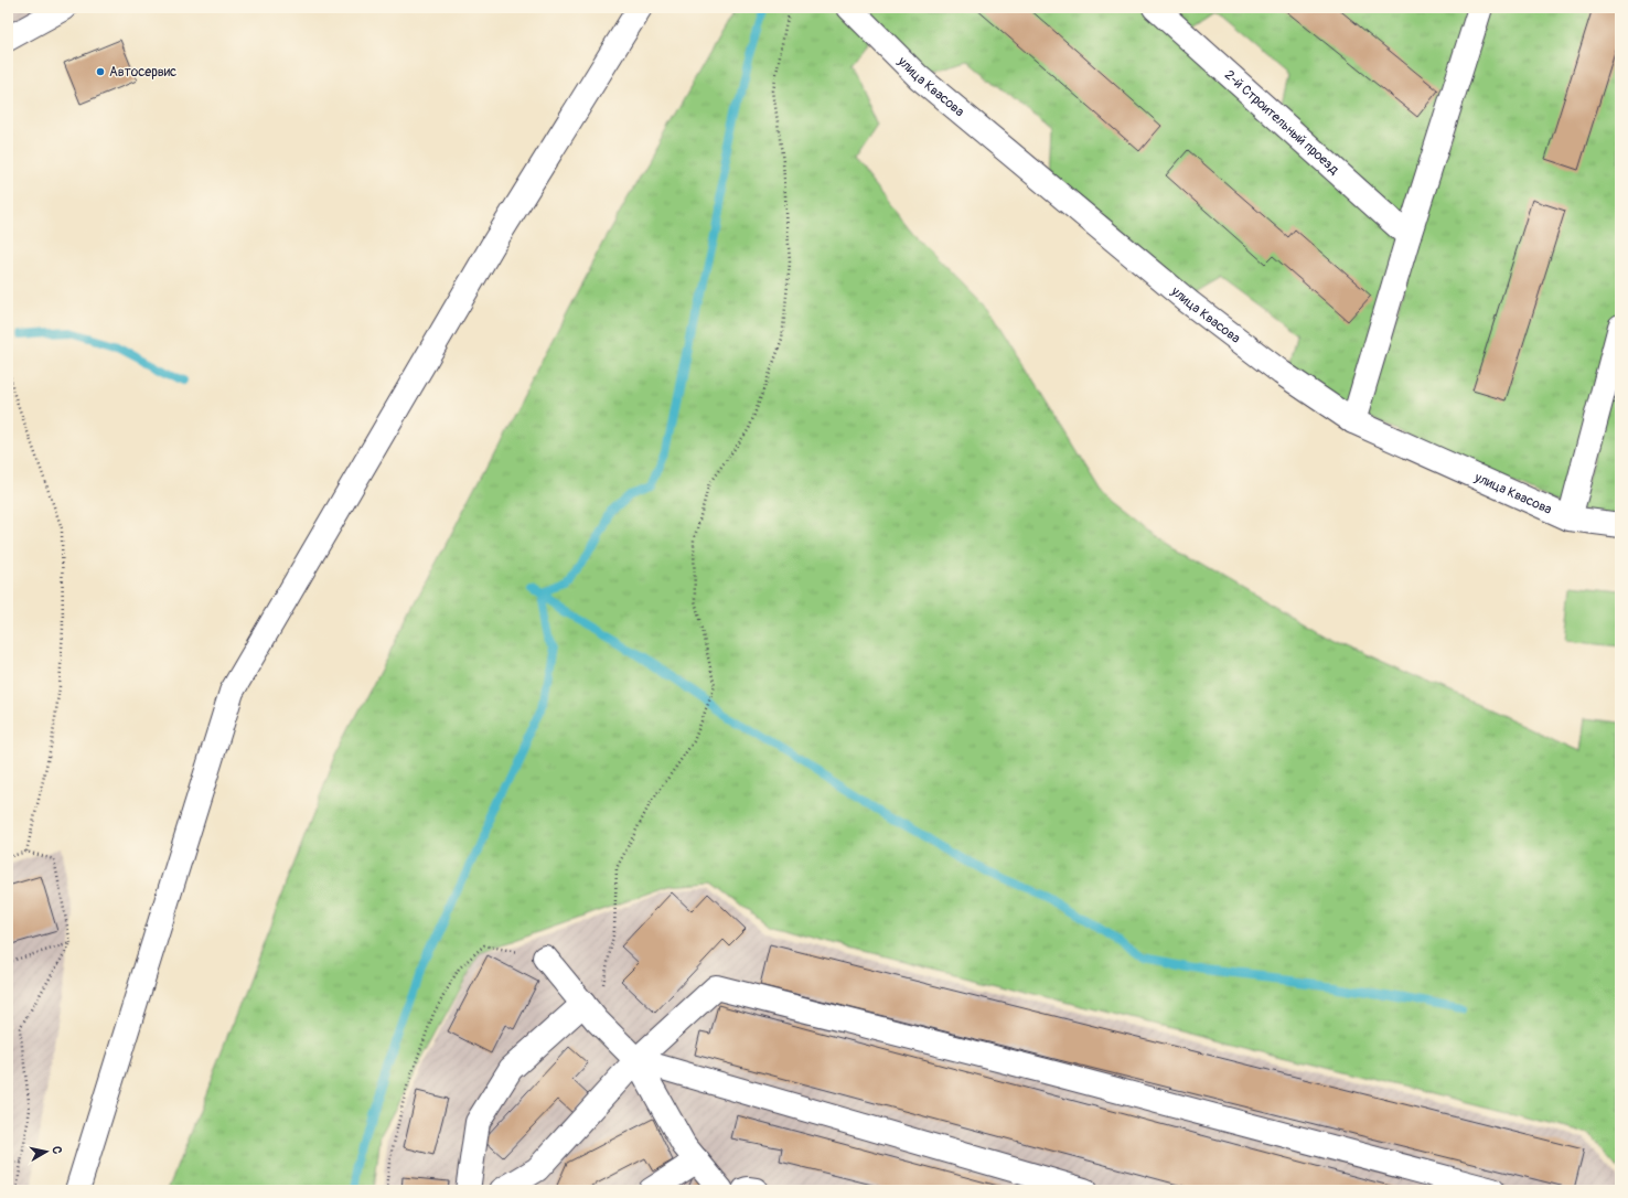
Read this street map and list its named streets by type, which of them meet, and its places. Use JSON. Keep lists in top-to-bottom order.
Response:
{
  "streets": {
    "street": ["улица Квасова", "2-й Строительный проезд"]
  },
  "places": ["Автосервис"],
  "north": "right"
}
